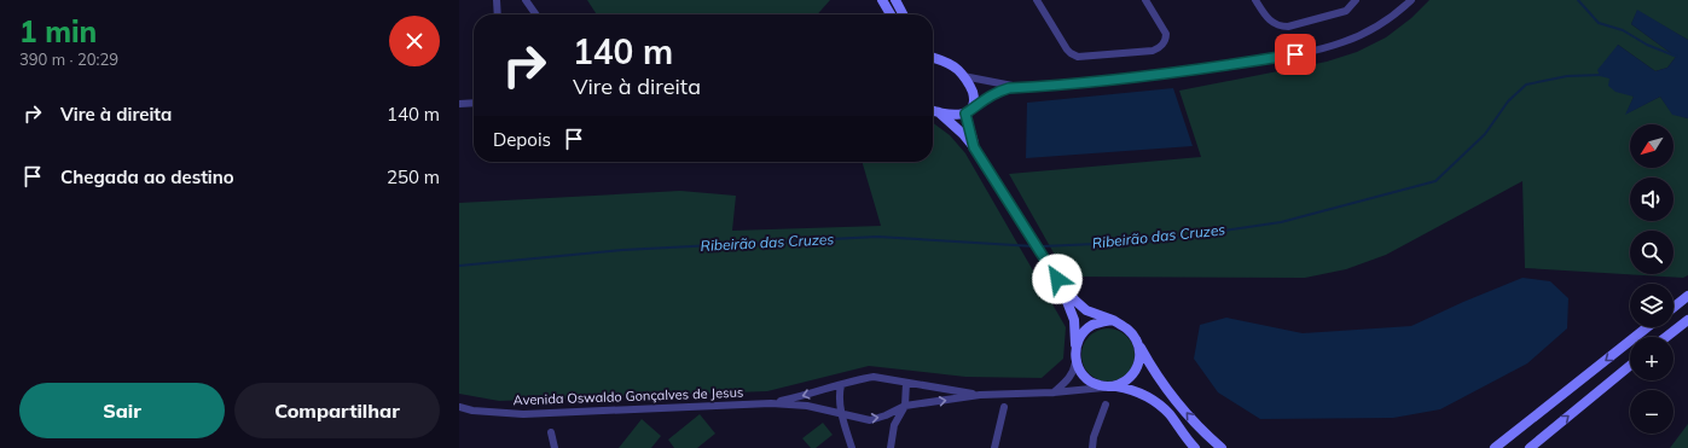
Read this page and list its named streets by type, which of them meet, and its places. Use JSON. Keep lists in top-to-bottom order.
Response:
{
  "streets": {
    "street": ["Avenida Oswaldo Gonçalves de Jesus"]
  },
  "water": ["Ribeirão das Cruzes"],
  "north": "bottom left",
  "page": {
    "heading": ["1 min", "390 m · 20:29"],
    "turn": ["140 m", "Vire à direita"],
    "list": [
      {
        "name": "Vire à direita",
        "value": "140 m"
      },
      {
        "name": "Chegada ao destino",
        "value": "250 m"
      }
    ],
    "then": "Depois",
    "map_buttons": ["+", "−"],
    "buttons": ["Sair", "Compartilhar"]
  }
}
